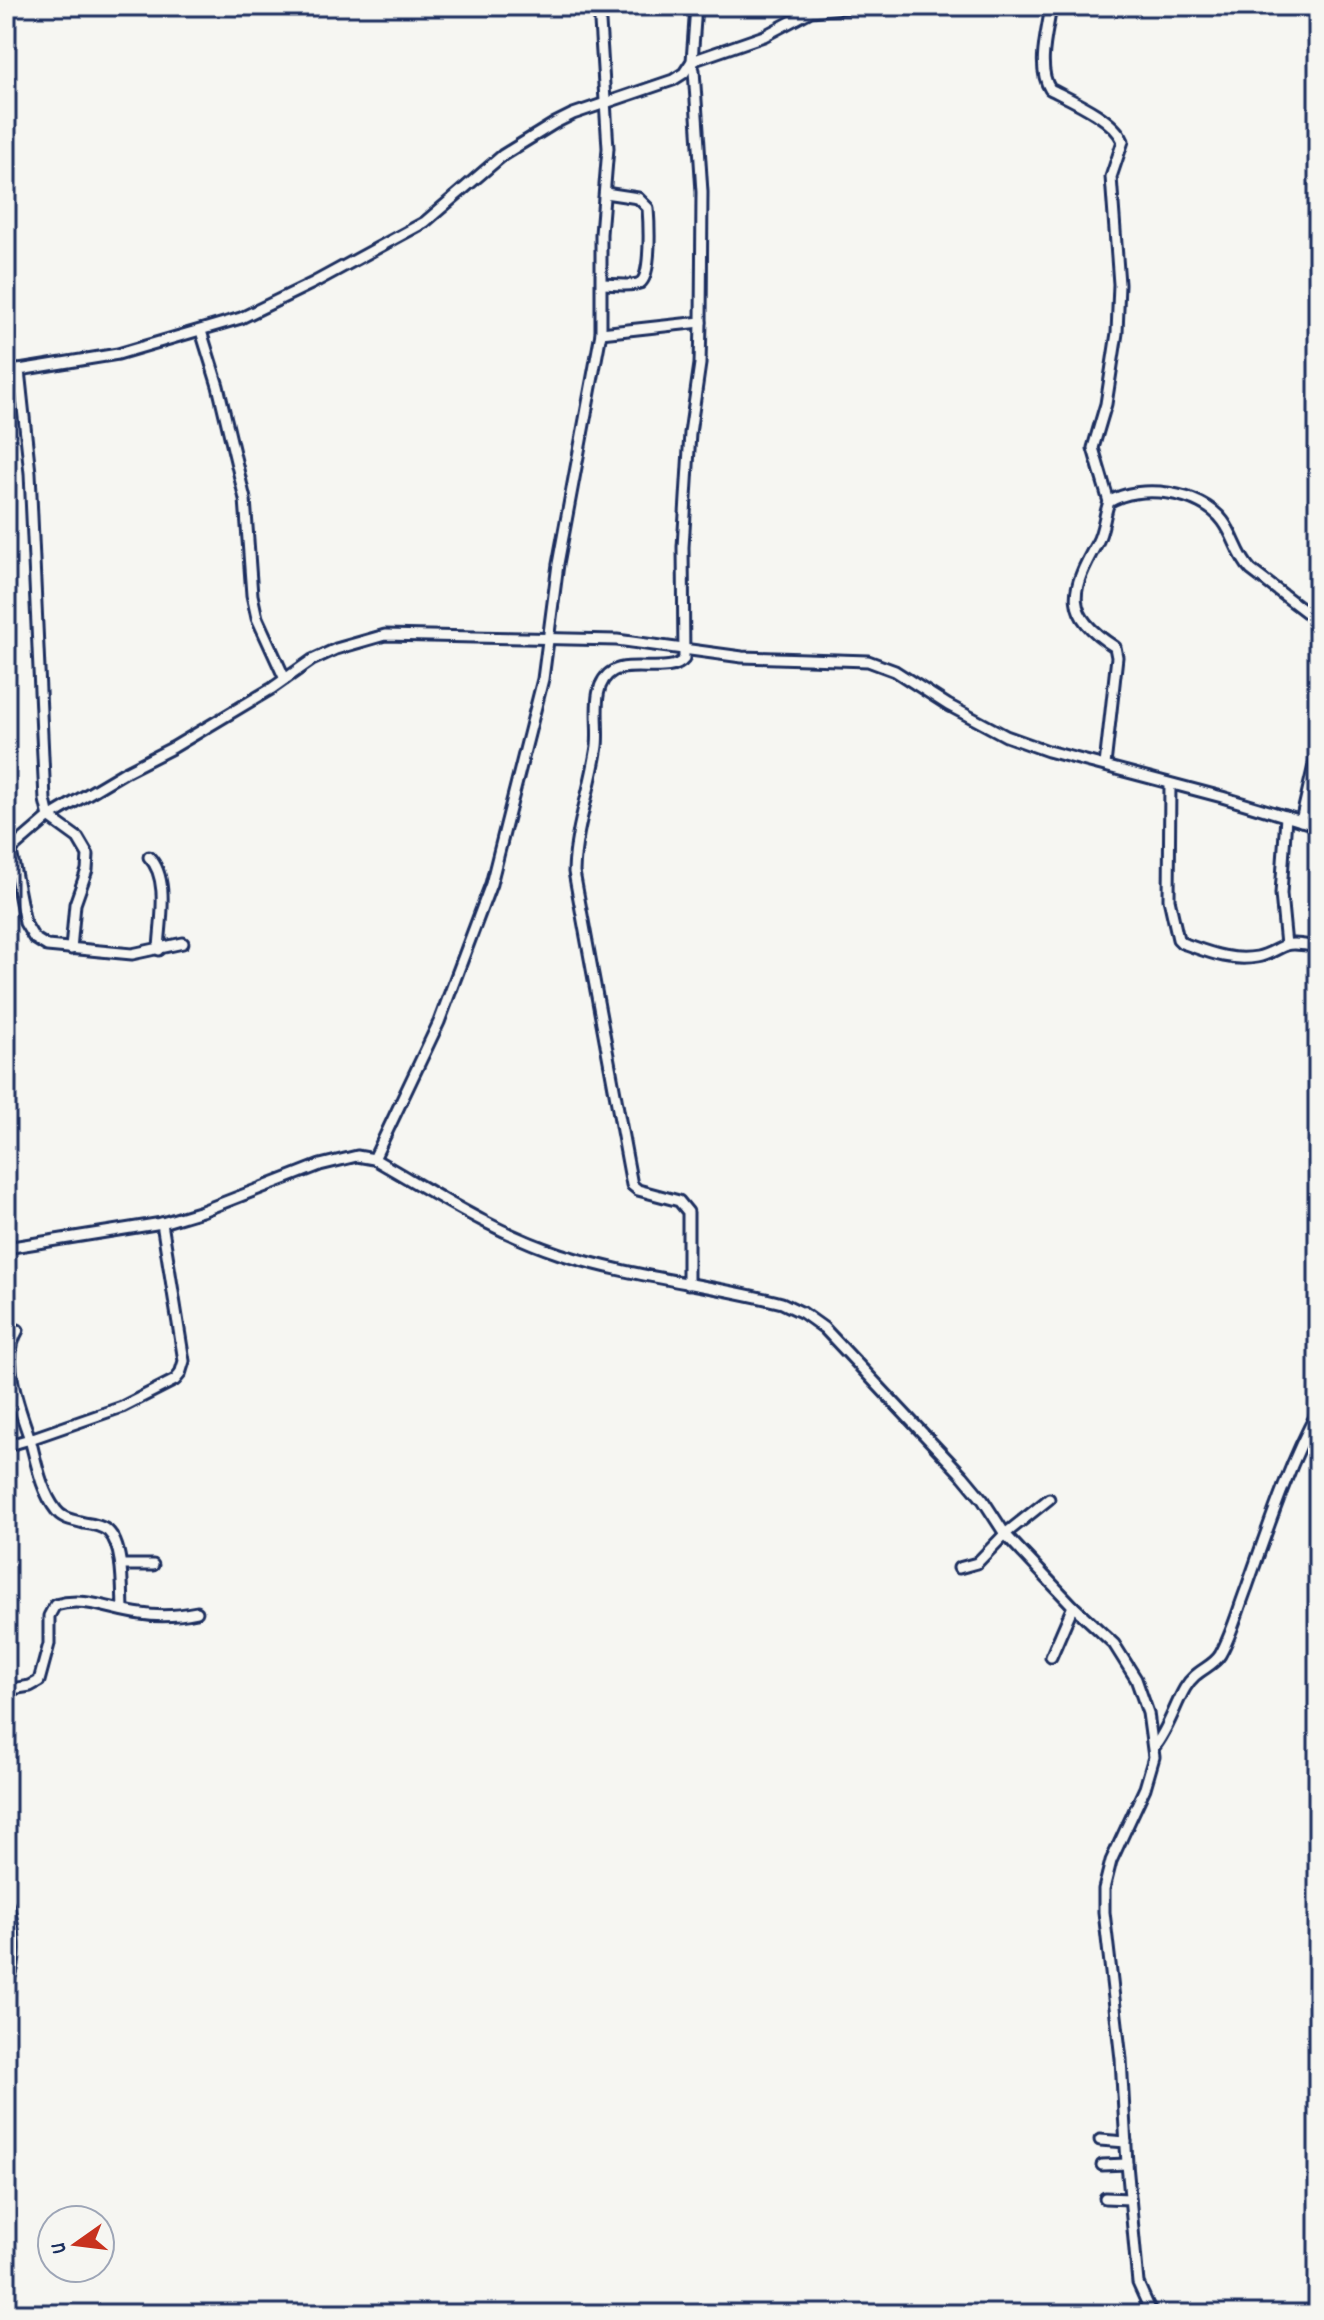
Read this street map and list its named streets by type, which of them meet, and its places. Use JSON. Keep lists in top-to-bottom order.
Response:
{
  "north": "left"
}
